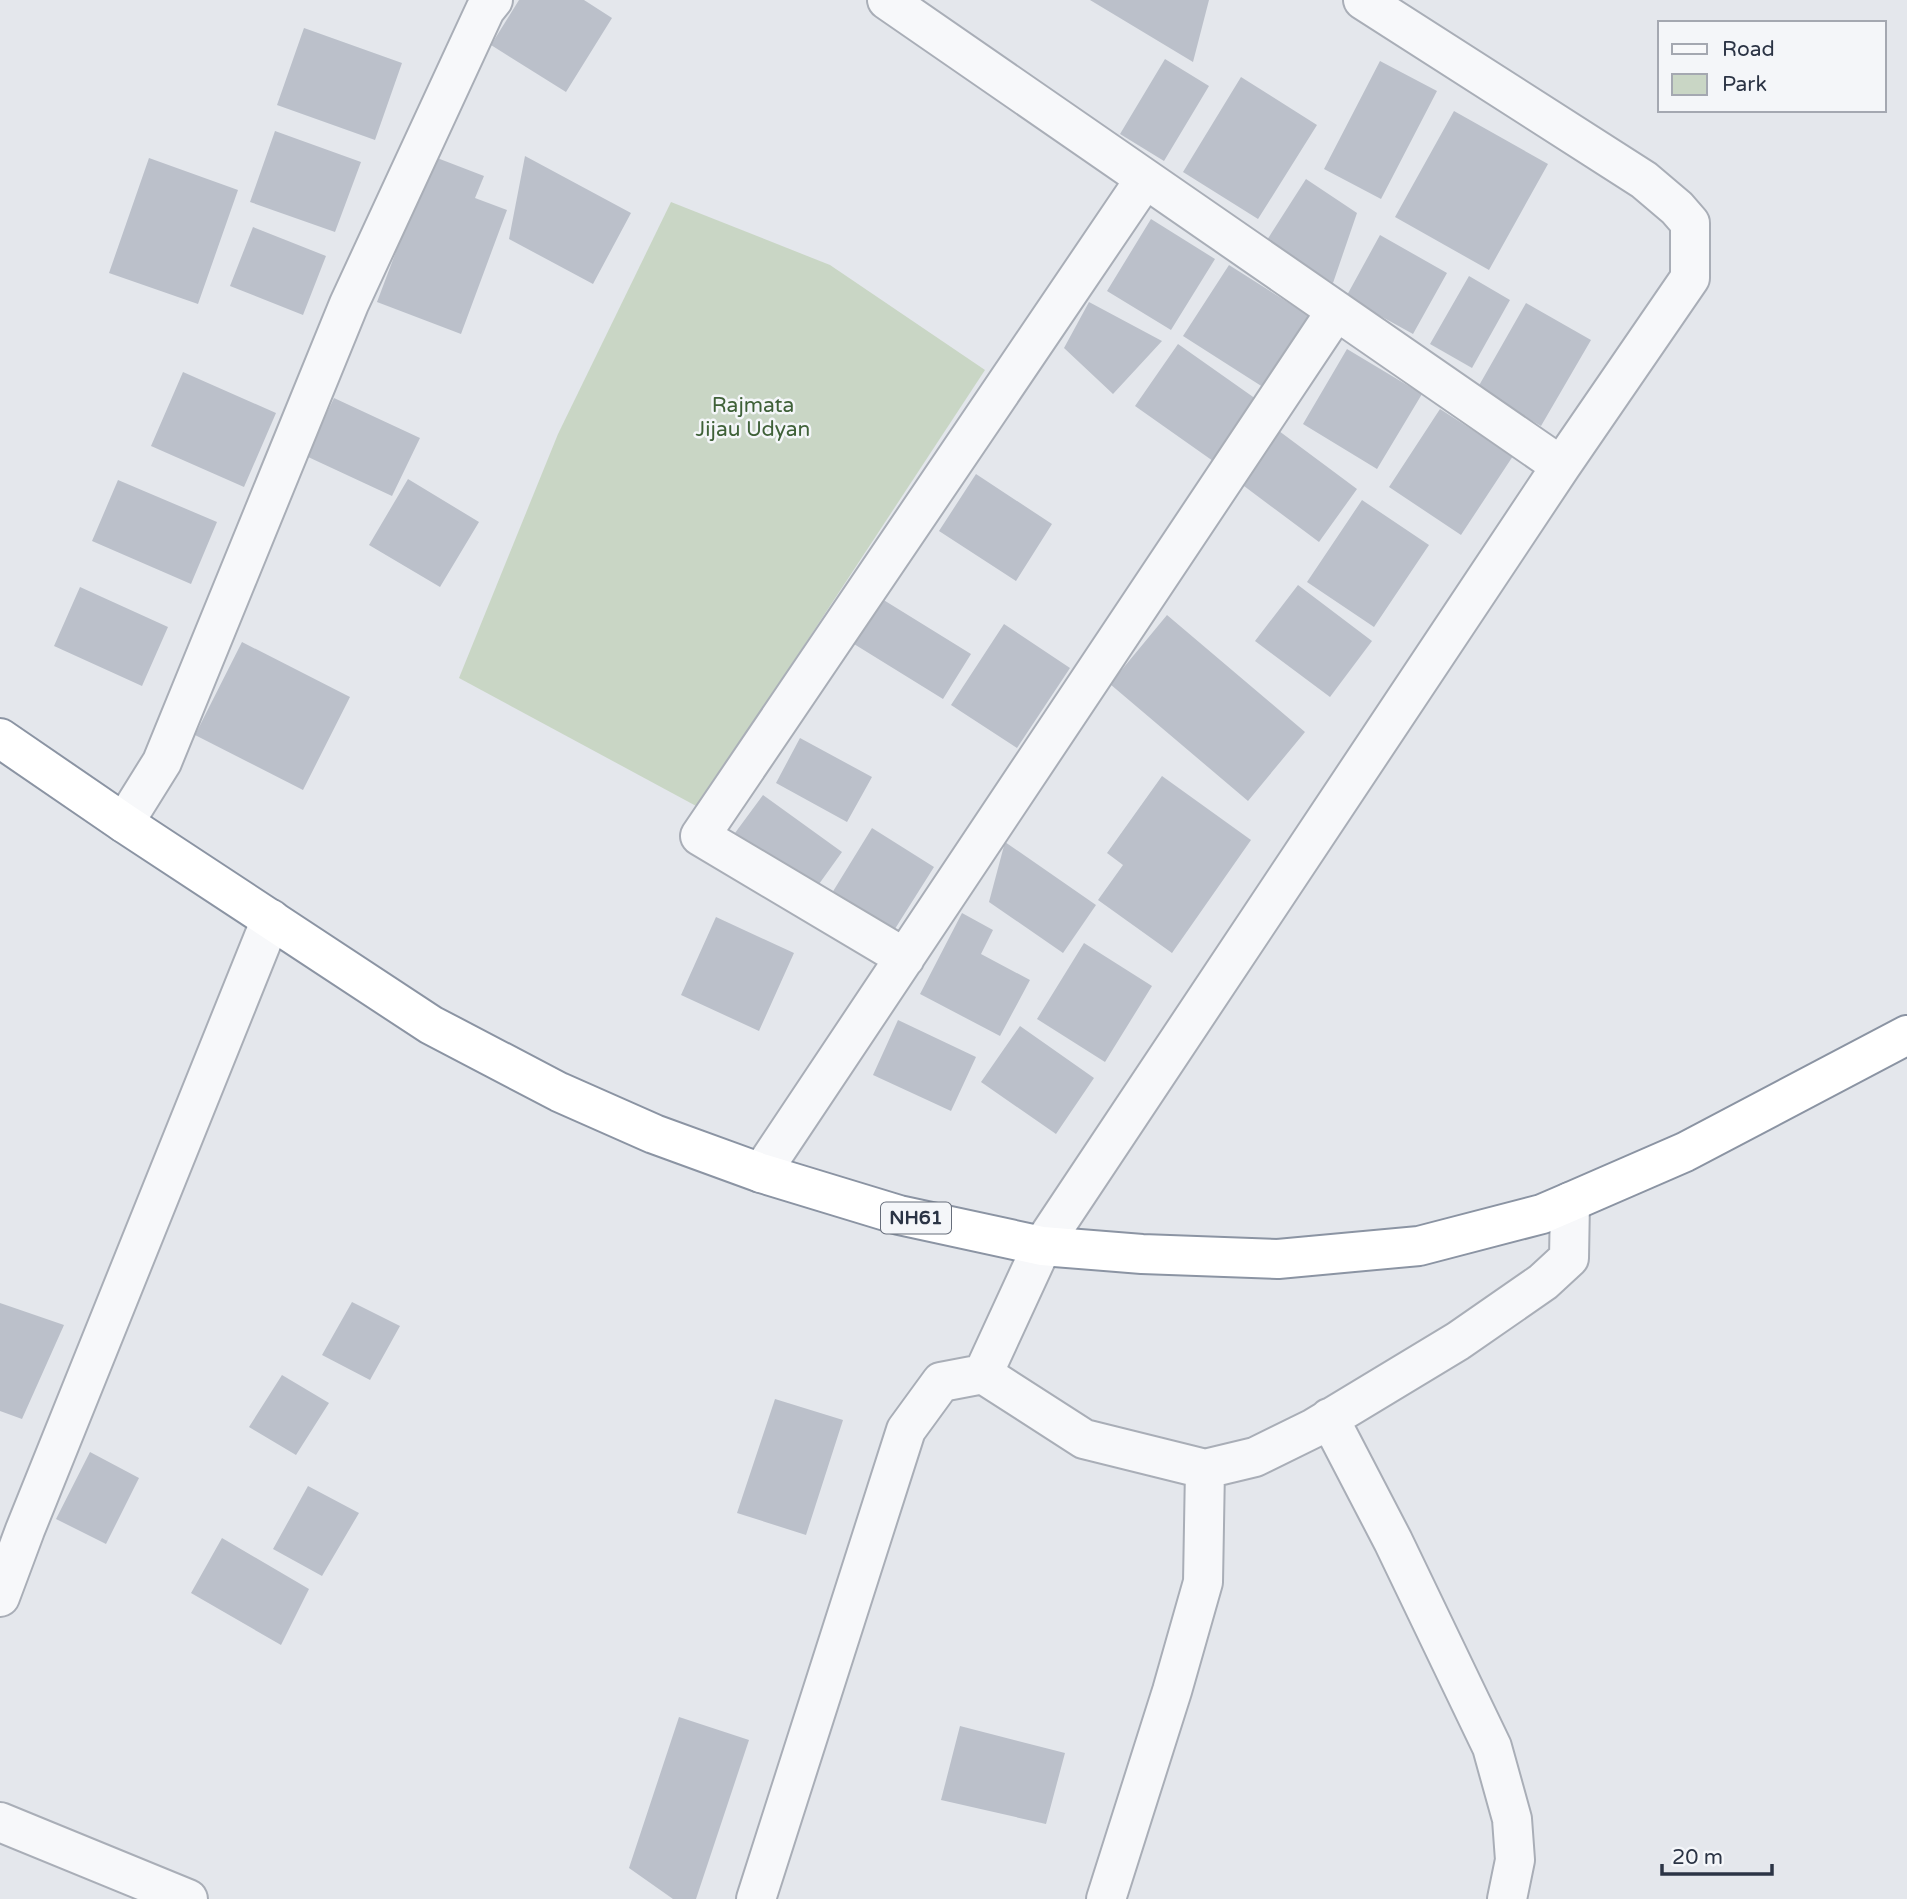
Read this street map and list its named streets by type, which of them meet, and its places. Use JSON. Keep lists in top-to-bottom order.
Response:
{
  "streets": {
    "highway": ["NH61"]
  },
  "parks": ["Rajmata Jijau Udyan"],
  "legend": ["Road", "Park"],
  "scale_bar": "20 m"
}
